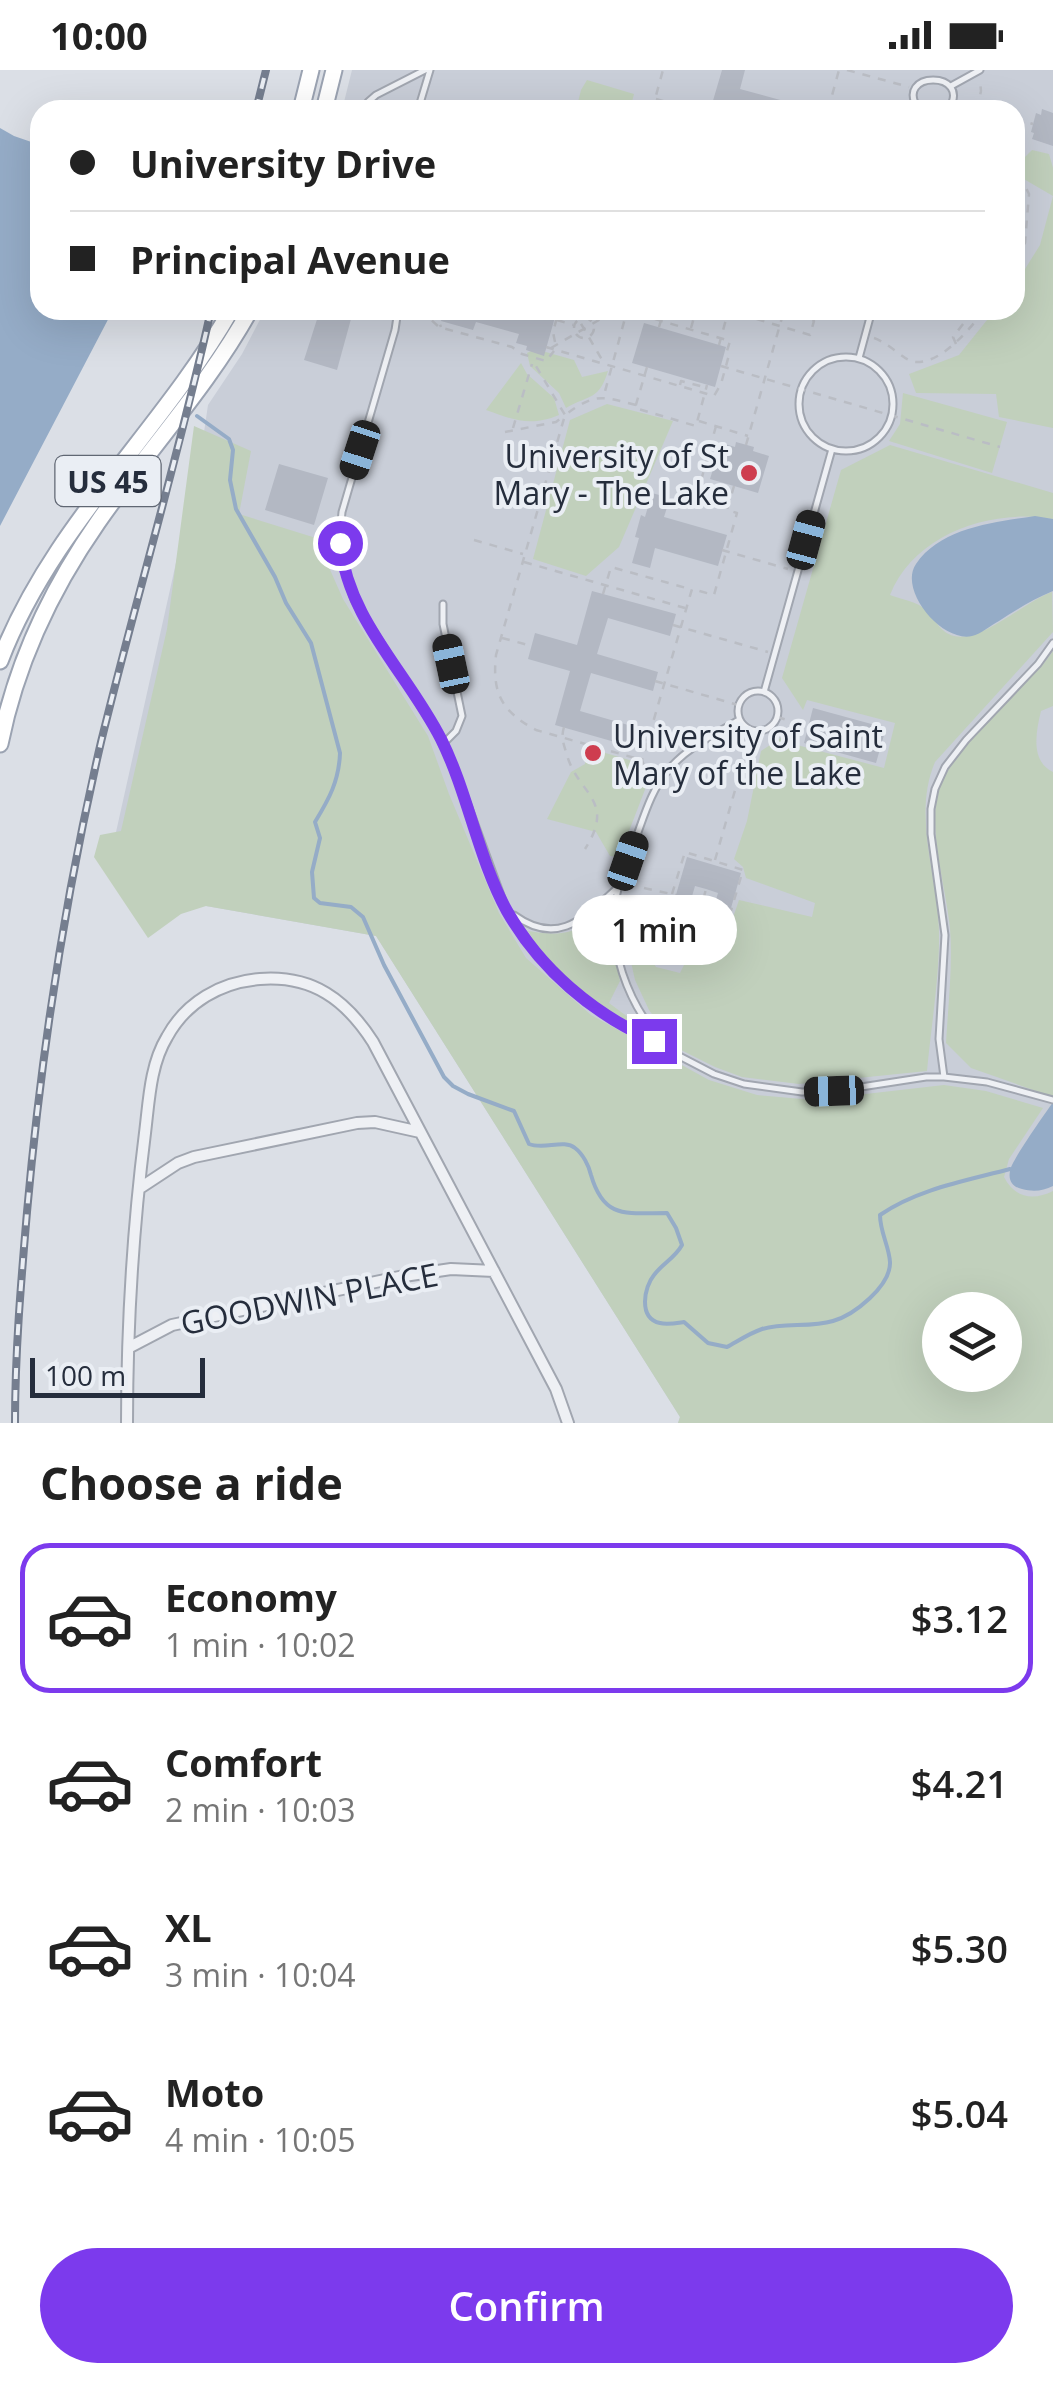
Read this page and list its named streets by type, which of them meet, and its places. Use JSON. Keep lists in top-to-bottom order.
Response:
{
  "streets": {
    "main road": ["US 45"],
    "street": ["GOODWIN PLACE"]
  },
  "places": ["University of St Mary - The Lake", "University of Saint Mary of the Lake"],
  "scale_bar": "100 m",
  "page": {
    "status": "10:00",
    "banner": ["University Drive", "Principal Avenue"],
    "bubble": "1 min",
    "scale": "100 m",
    "heading": "Choose a ride",
    "list": [
      {
        "name": "Economy",
        "note": "1 min · 10:02",
        "value": "$3.12"
      },
      {
        "name": "Comfort",
        "note": "2 min · 10:03",
        "value": "$4.21"
      },
      {
        "name": "XL",
        "note": "3 min · 10:04",
        "value": "$5.30"
      },
      {
        "name": "Moto",
        "note": "4 min · 10:05",
        "value": "$5.04"
      }
    ],
    "buttons": "Confirm"
  }
}
